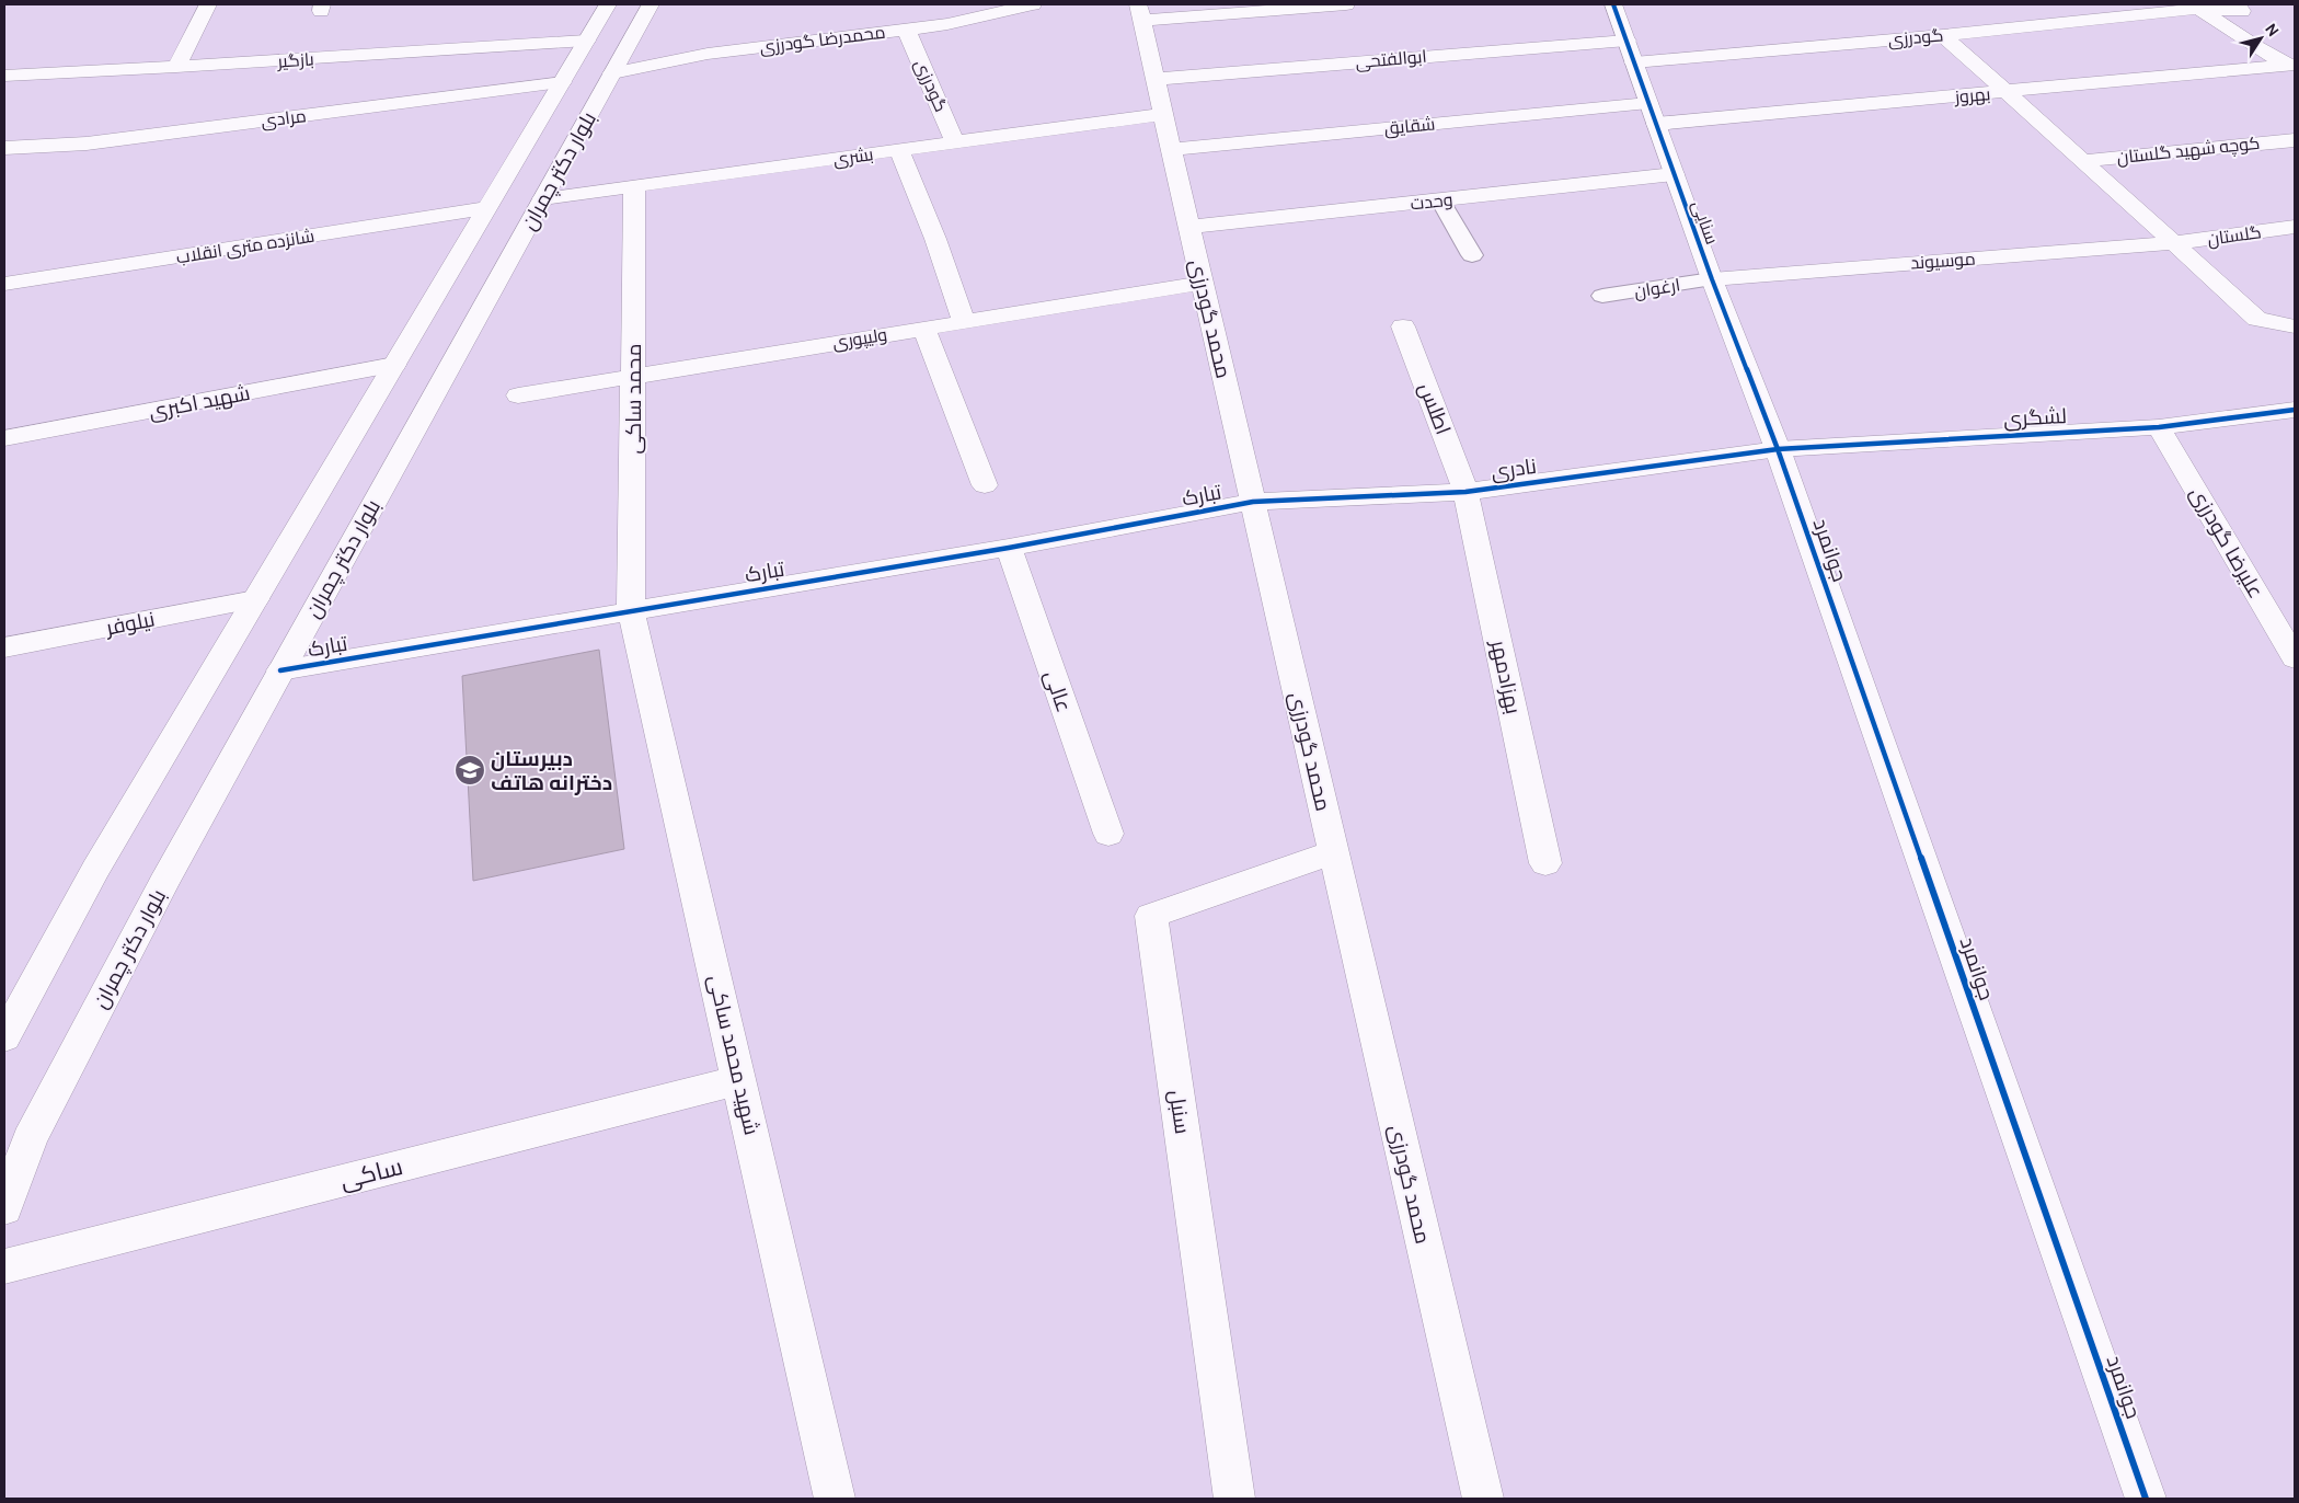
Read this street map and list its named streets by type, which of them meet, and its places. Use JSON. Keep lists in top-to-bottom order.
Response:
{
  "streets": {
    "street": [
      "گودرزی",
      "محمدرضا گودرزی",
      "ابوالفتحی",
      "بازگیر",
      "بهروز",
      "مرادی",
      "شقایق",
      "کوچه شهید گلستان",
      "بشری",
      "بلوار دکتر چمران",
      "وحدت",
      "سنایی",
      "گلستان",
      "شانزده متری انقلاب",
      "موسیوند",
      "محمد گودرزی",
      "ولیپوری",
      "محمد ساکی",
      "شهید اکبری",
      "اطلس",
      "لشگری",
      "نادری",
      "تبارک",
      "علیرضا گودرزی",
      "جوانمرد",
      "نیلوفر",
      "بهزادمهر",
      "عالی",
      "شهید محمد ساکی",
      "سنبل",
      "ساکی"
    ],
    "lane": ["ارغوان"]
  },
  "crossings": [
    ["گودرزی", "محمدرضا گودرزی"],
    ["گودرزی", "بشری"],
    ["گودرزی", "سنایی"],
    ["محمدرضا گودرزی", "بلوار دکتر چمران"],
    ["ابوالفتحی", "سنایی"],
    ["ابوالفتحی", "محمد گودرزی"],
    ["بازگیر", "بلوار دکتر چمران"],
    ["بهروز", "شقایق"],
    ["بهروز", "سنایی"],
    ["مرادی", "بلوار دکتر چمران"],
    ["شقایق", "سنایی"],
    ["شقایق", "محمد گودرزی"],
    ["بشری", "بلوار دکتر چمران"],
    ["بشری", "محمد گودرزی"],
    ["بشری", "محمد ساکی"],
    ["بلوار دکتر چمران", "شانزده متری انقلاب"],
    ["بلوار دکتر چمران", "شهید اکبری"],
    ["بلوار دکتر چمران", "تبارک"],
    ["بلوار دکتر چمران", "نیلوفر"],
    ["وحدت", "سنایی"],
    ["وحدت", "محمد گودرزی"],
    ["سنایی", "موسیوند"],
    ["سنایی", "ارغوان"],
    ["سنایی", "لشگری"],
    ["سنایی", "نادری"],
    ["سنایی", "جوانمرد"],
    ["گلستان", "موسیوند"],
    ["موسیوند", "ارغوان"],
    ["محمد گودرزی", "ولیپوری"],
    ["محمد گودرزی", "نادری"],
    ["محمد گودرزی", "تبارک"],
    ["محمد گودرزی", "سنبل"],
    ["ولیپوری", "محمد ساکی"],
    ["محمد ساکی", "تبارک"],
    ["محمد ساکی", "شهید محمد ساکی"],
    ["اطلس", "نادری"],
    ["اطلس", "بهزادمهر"],
    ["لشگری", "نادری"],
    ["لشگری", "علیرضا گودرزی"],
    ["لشگری", "جوانمرد"],
    ["نادری", "تبارک"],
    ["نادری", "جوانمرد"],
    ["نادری", "بهزادمهر"],
    ["تبارک", "عالی"],
    ["تبارک", "شهید محمد ساکی"],
    ["شهید محمد ساکی", "ساکی"]
  ],
  "places": {
    "school or university": ["دبیرستان دخترانه هاتف"]
  },
  "north": "top right"
}
